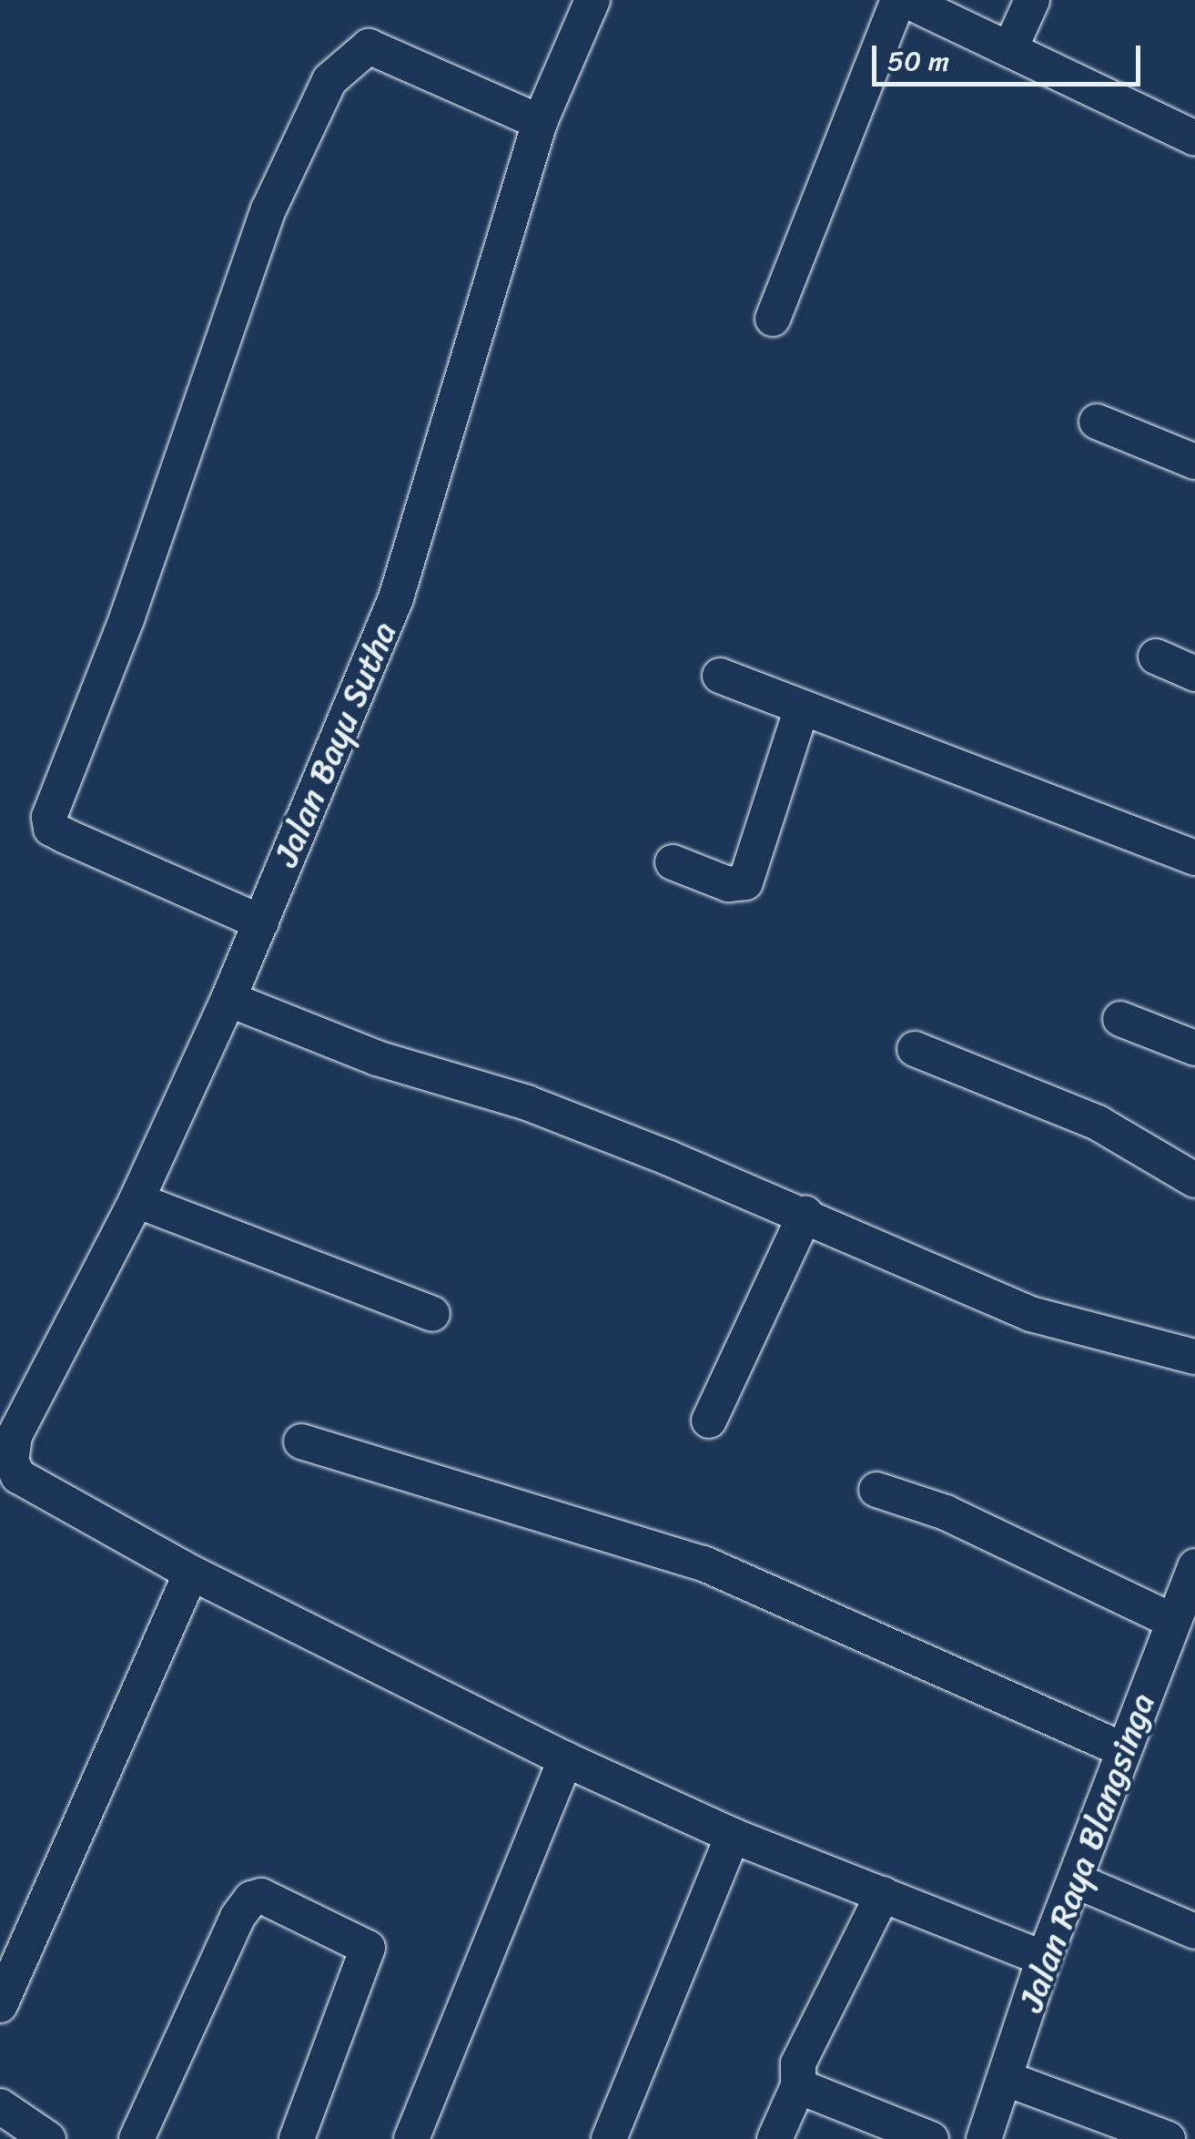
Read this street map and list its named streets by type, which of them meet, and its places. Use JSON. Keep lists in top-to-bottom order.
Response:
{
  "streets": {
    "street": ["Jalan Bayu Sutha", "Jalan Raya Blangsinga"]
  },
  "scale_bar": "50 m"
}
